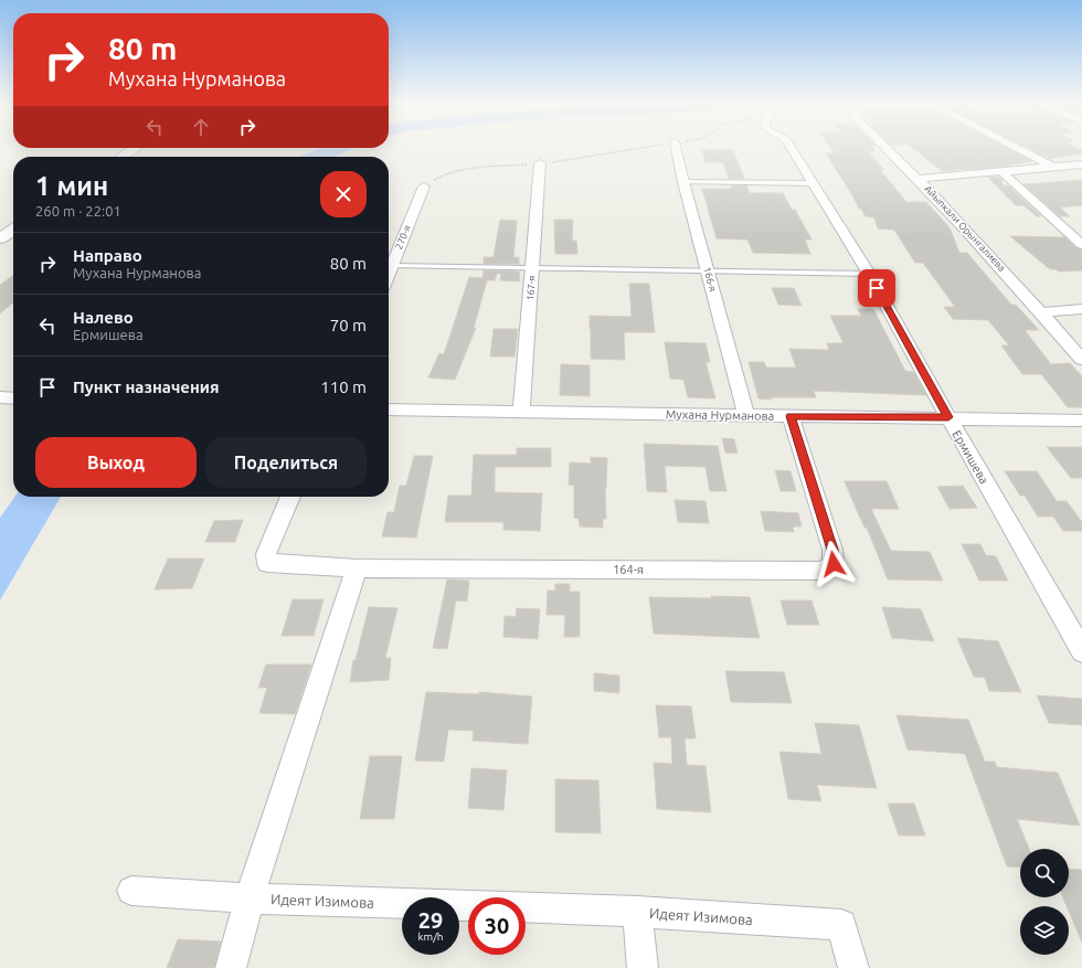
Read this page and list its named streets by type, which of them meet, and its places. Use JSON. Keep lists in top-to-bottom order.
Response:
{
  "streets": {
    "street": [
      "Айыпкали Орынгалиева",
      "270-я",
      "166-я",
      "167-я",
      "Мухана Нурманова",
      "Ермишева",
      "164-я",
      "Идеят Изимова"
    ]
  },
  "crossings": [
    ["166-я", "Мухана Нурманова"],
    ["167-я", "Мухана Нурманова"],
    ["Мухана Нурманова", "Ермишева"],
    ["Мухана Нурманова", "164-я"]
  ],
  "page": {
    "turn": ["80 m", "Мухана Нурманова"],
    "heading": ["1 мин", "260 m · 22:01"],
    "list": [
      {
        "name": "Направо",
        "note": "Мухана Нурманова",
        "value": "80 m"
      },
      {
        "name": "Налево",
        "note": "Ермишева",
        "value": "70 m"
      },
      {
        "name": "Пункт назначения",
        "value": "110 m"
      }
    ],
    "buttons": ["Выход", "Поделиться"],
    "speed": "29 km/h",
    "limit": "30"
  }
}
